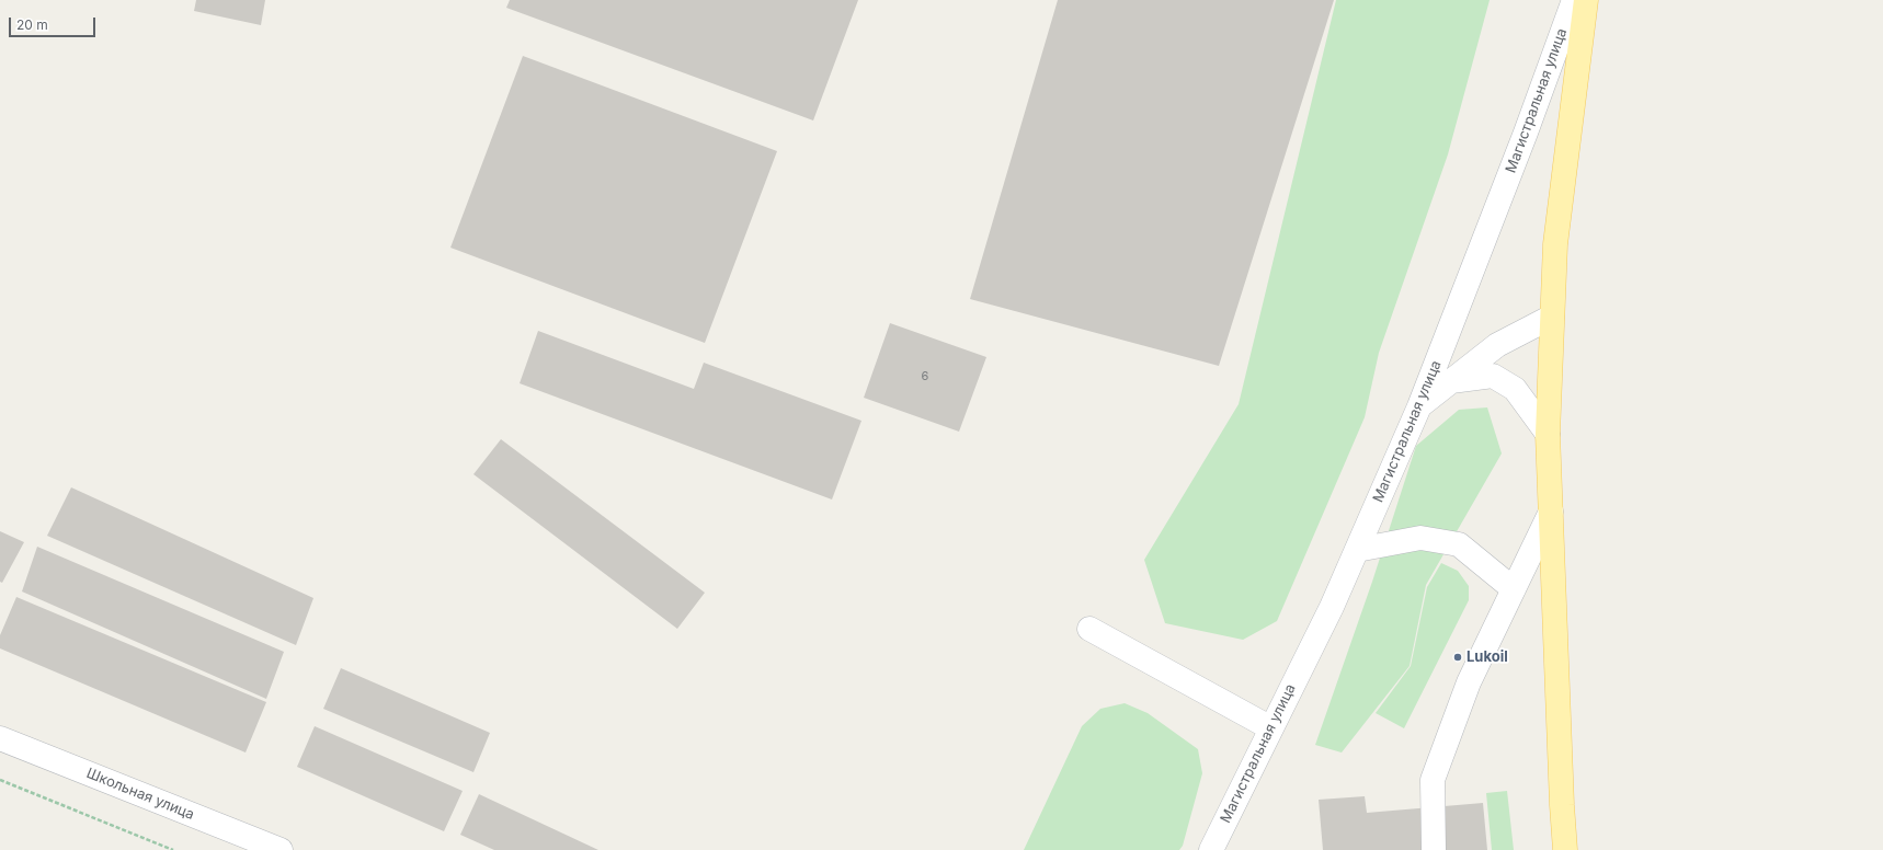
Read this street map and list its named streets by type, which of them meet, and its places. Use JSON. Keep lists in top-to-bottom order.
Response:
{
  "streets": {
    "street": ["Магистральная улица", "Школьная улица"]
  },
  "places": ["Lukoil"],
  "house_numbers": ["6"],
  "scale_bar": "20 m"
}
